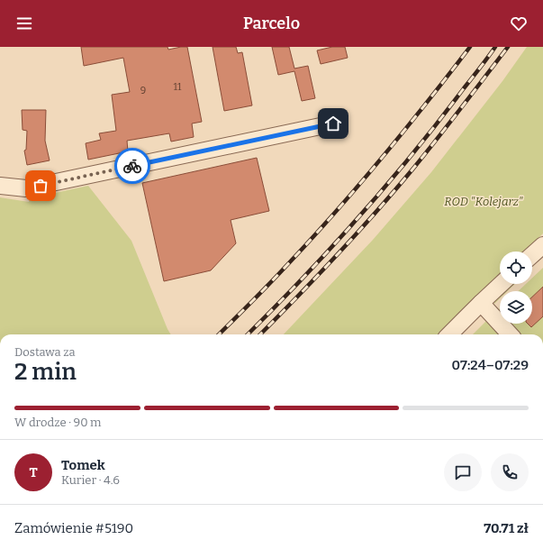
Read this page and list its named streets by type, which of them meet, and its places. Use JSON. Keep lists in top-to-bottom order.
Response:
{
  "parks": ["ROD \"Kolejarz\""],
  "house_numbers": ["11", "9"],
  "page": {
    "header": "Parcelo",
    "heading": ["2 min", "Dostawa za", "07:24–07:29"],
    "panel": [
      "Tomek",
      "Kurier · 4.6",
      "Zamówienie #5190",
      "70.71 zł"
    ],
    "bar": "W drodze · 90 m",
    "round": "T"
  }
}
